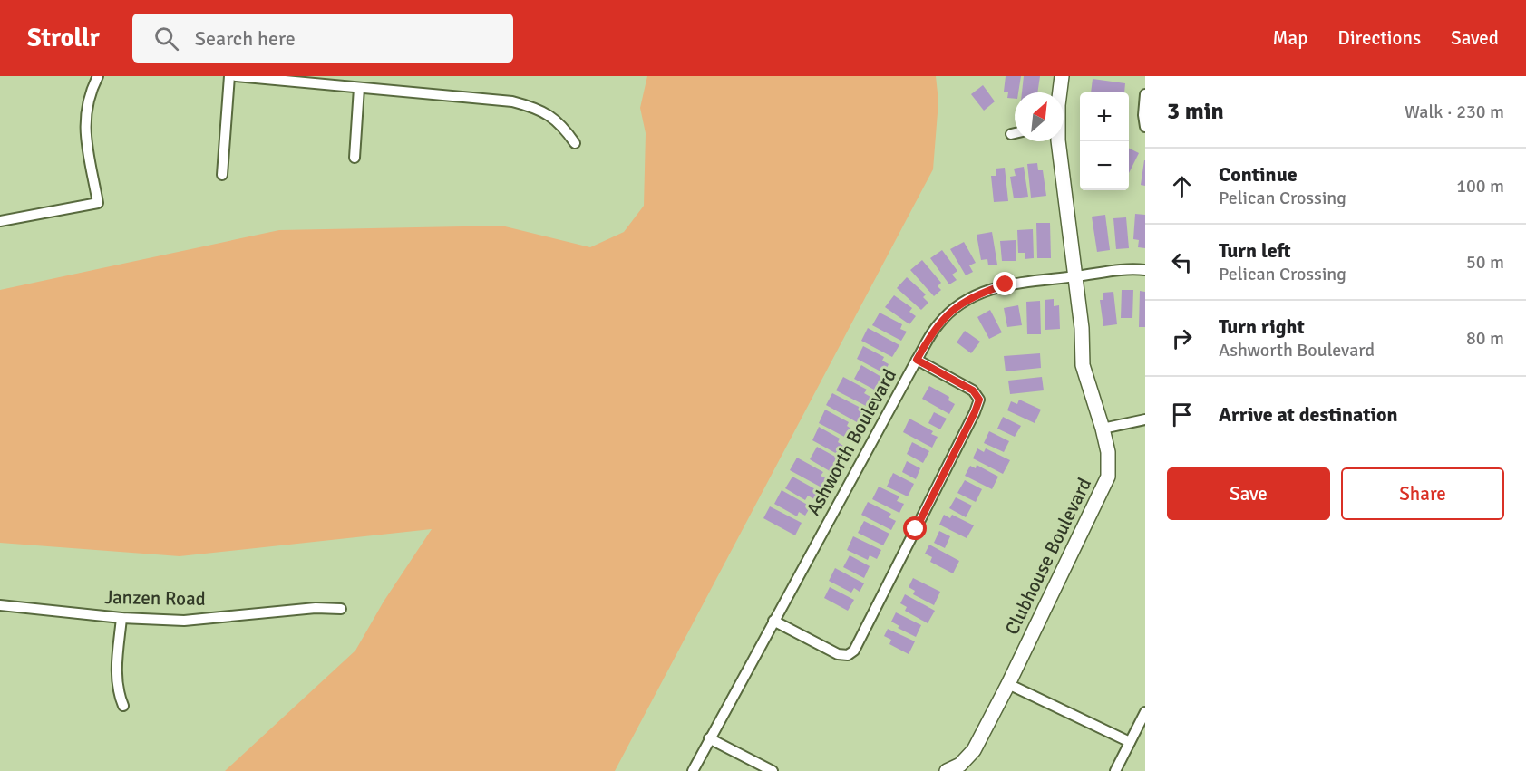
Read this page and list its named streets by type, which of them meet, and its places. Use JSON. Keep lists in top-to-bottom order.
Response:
{
  "streets": {
    "street": ["Ashworth Boulevard", "Clubhouse Boulevard", "Janzen Road"]
  },
  "crossings": [
    ["Ashworth Boulevard", "Clubhouse Boulevard"]
  ],
  "north": "top right",
  "page": {
    "header": "Strollr",
    "search": "Search here",
    "nav": ["Map", "Directions", "Saved"],
    "heading": ["3 min", "Walk · 230 m"],
    "map_buttons": ["+", "−"],
    "list": [
      ["Continue", "Pelican Crossing", "100 m"],
      ["Turn left", "Pelican Crossing", "50 m"],
      ["Turn right", "Ashworth Boulevard", "80 m"],
      "Arrive at destination"
    ],
    "buttons": ["Save", "Share"]
  }
}
